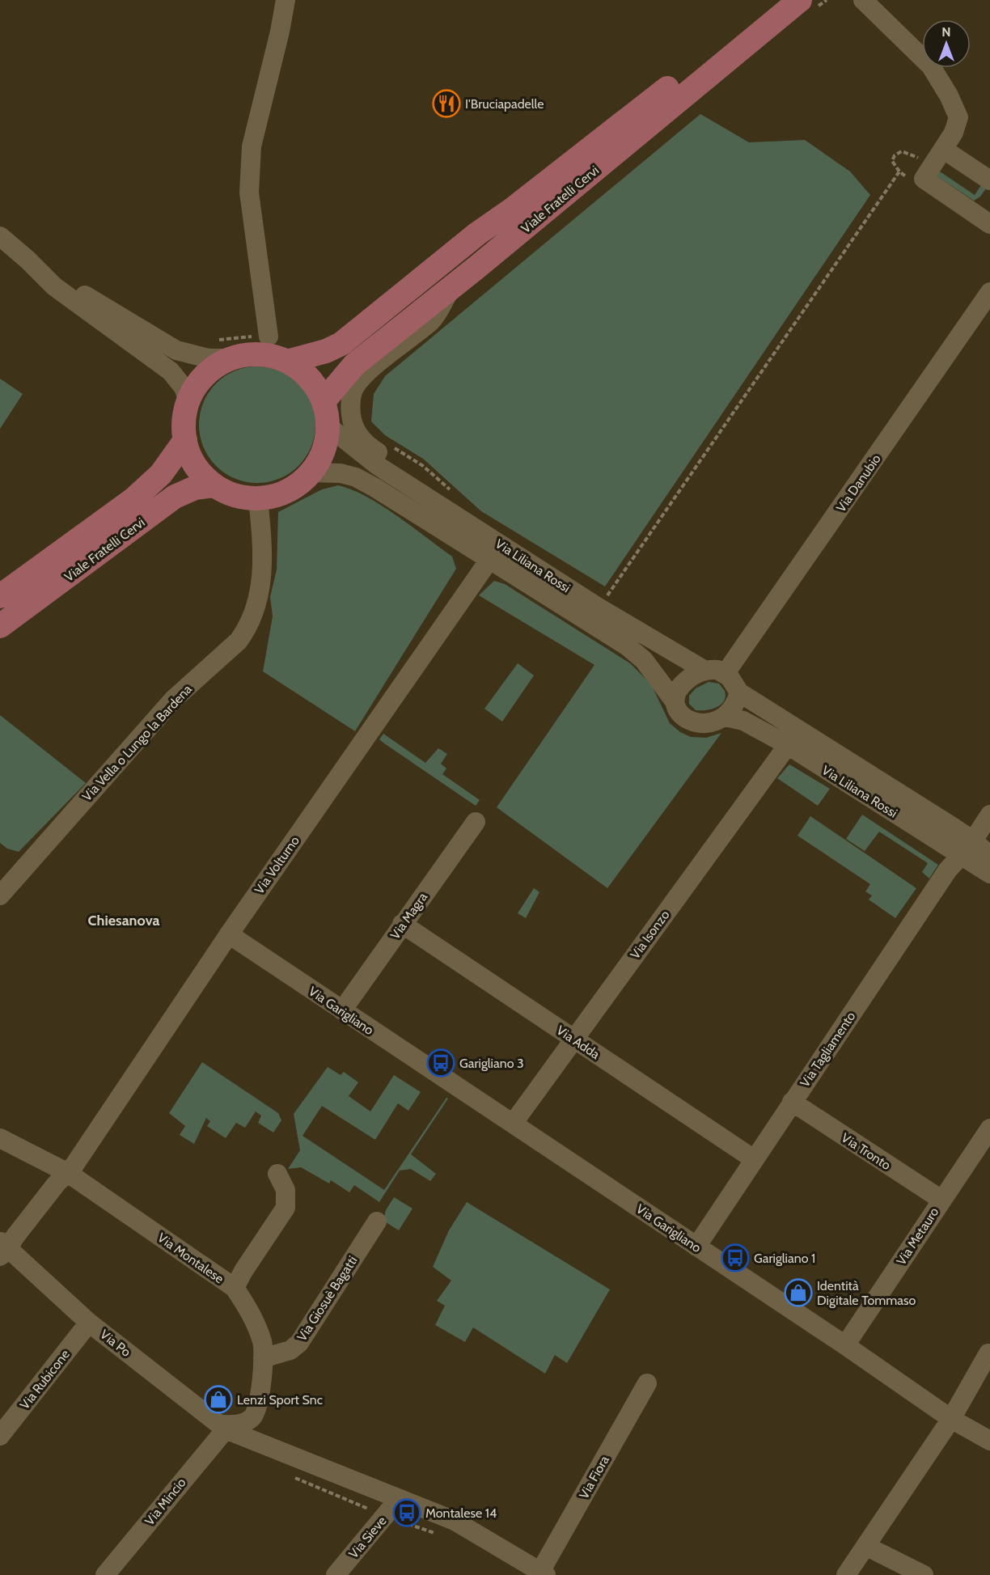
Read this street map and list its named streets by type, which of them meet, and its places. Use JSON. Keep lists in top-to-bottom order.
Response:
{
  "streets": {
    "main road": ["Viale Fratelli Cervi"],
    "street": [
      "Via Danubio",
      "Via Liliana Rossi",
      "Via Vella o Lungo la Bardena",
      "Via Volturno",
      "Via Magra",
      "Via Isonzo",
      "Via Garigliano",
      "Via Adda",
      "Via Tagliamento",
      "Via Tronto",
      "Via Metauro",
      "Via Montalese",
      "Via Giosuè Bagatti",
      "Via Po",
      "Via Rubicone",
      "Via Fiora",
      "Via Mincio",
      "Via Sieve"
    ]
  },
  "crossings": [
    ["Viale Fratelli Cervi", "Via Liliana Rossi"],
    ["Viale Fratelli Cervi", "Via Vella o Lungo la Bardena"],
    ["Via Danubio", "Via Liliana Rossi"],
    ["Via Liliana Rossi", "Via Vella o Lungo la Bardena"],
    ["Via Liliana Rossi", "Via Volturno"],
    ["Via Liliana Rossi", "Via Isonzo"],
    ["Via Liliana Rossi", "Via Tagliamento"],
    ["Via Volturno", "Via Garigliano"],
    ["Via Volturno", "Via Montalese"],
    ["Via Volturno", "Via Po"],
    ["Via Magra", "Via Garigliano"],
    ["Via Magra", "Via Adda"],
    ["Via Isonzo", "Via Garigliano"],
    ["Via Isonzo", "Via Adda"],
    ["Via Garigliano", "Via Tagliamento"],
    ["Via Garigliano", "Via Metauro"],
    ["Via Adda", "Via Tagliamento"],
    ["Via Tagliamento", "Via Tronto"],
    ["Via Tronto", "Via Metauro"],
    ["Via Montalese", "Via Giosuè Bagatti"],
    ["Via Montalese", "Via Po"],
    ["Via Montalese", "Via Mincio"],
    ["Via Po", "Via Rubicone"],
    ["Via Po", "Via Mincio"]
  ],
  "districts": ["Chiesanova"],
  "places": {
    "restaurant": ["I'Bruciapadelle"],
    "bus stop": ["Garigliano 3", "Garigliano 1", "Montalese 14"],
    "shop": ["Identità Digitale Tommaso", "Lenzi Sport Snc"]
  },
  "north": "top"
}
